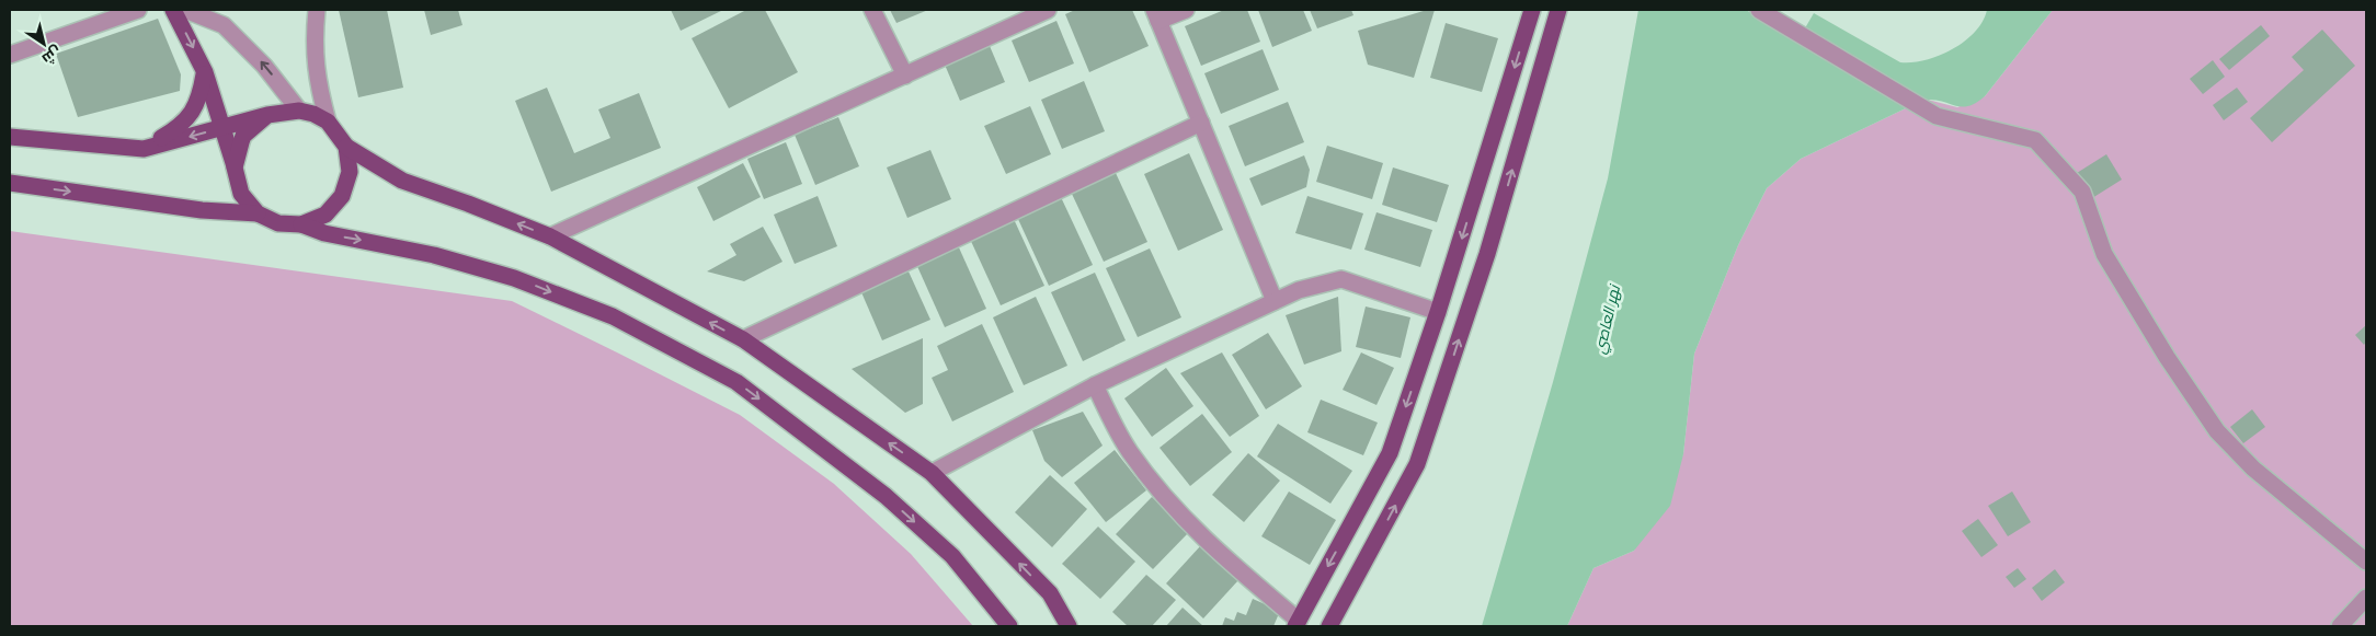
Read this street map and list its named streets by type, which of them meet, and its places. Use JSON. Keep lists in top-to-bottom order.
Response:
{
  "water": ["نهر العاصي"],
  "north": "bottom right"
}
